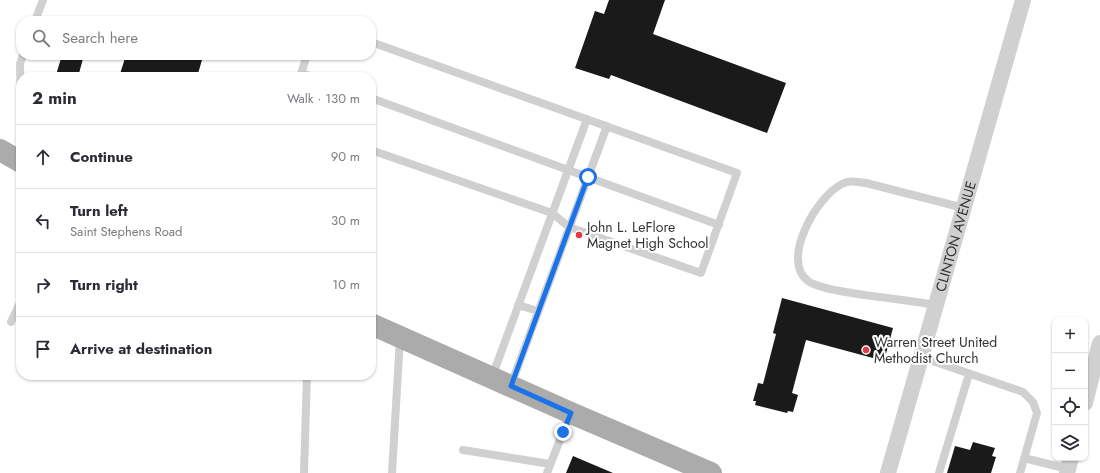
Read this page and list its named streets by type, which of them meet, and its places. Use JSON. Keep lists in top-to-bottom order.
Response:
{
  "streets": {
    "street": ["CLINTON AVENUE"]
  },
  "places": ["John L. LeFlore Magnet High School", "Warren Street United Methodist Church"],
  "page": {
    "search": "Search here",
    "heading": ["2 min", "Walk · 130 m"],
    "list": [
      ["Continue", "90 m"],
      ["Turn left", "Saint Stephens Road", "30 m"],
      ["Turn right", "10 m"],
      "Arrive at destination"
    ],
    "map_buttons": ["+", "−"]
  }
}
